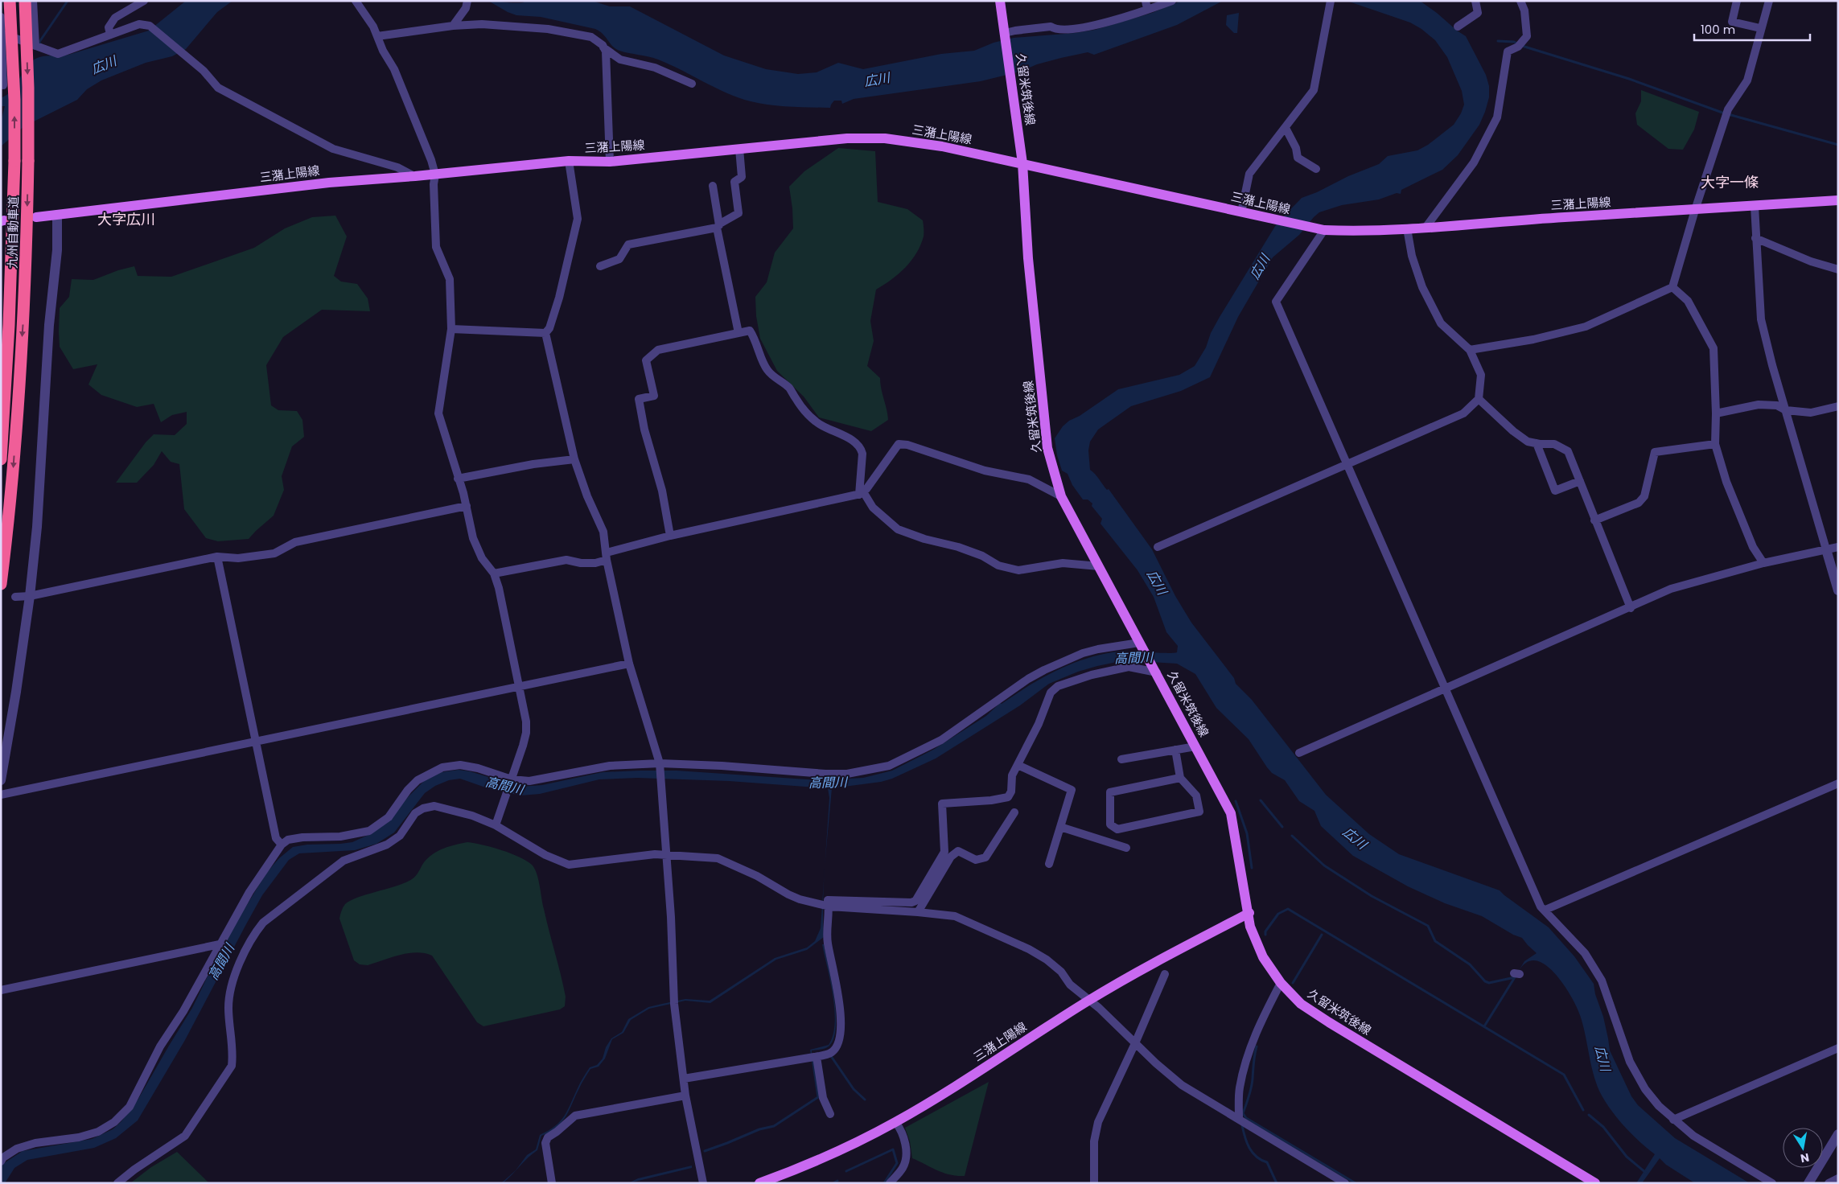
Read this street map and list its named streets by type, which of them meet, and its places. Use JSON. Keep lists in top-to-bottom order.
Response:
{
  "streets": {
    "highway": ["九州自動車道"],
    "main road": ["久留米筑後線", "三潴上陽線"]
  },
  "crossings": [
    ["久留米筑後線", "三潴上陽線"]
  ],
  "districts": ["大字一條", "大字広川"],
  "water": ["広川", "高間川"],
  "scale_bar": "100 m",
  "north": "bottom"
}
